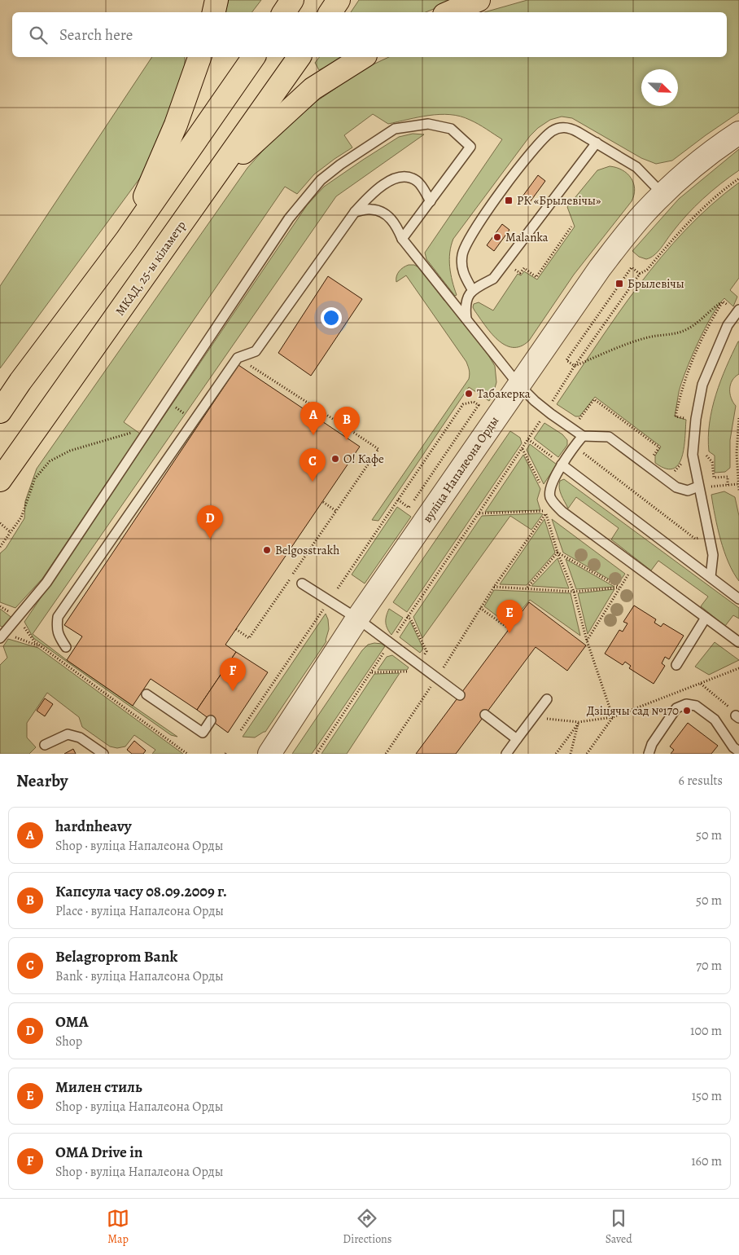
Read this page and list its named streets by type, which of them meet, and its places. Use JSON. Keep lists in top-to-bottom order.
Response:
{
  "streets": {
    "highway": ["МКАД, 25-ы кіламетр"],
    "street": ["вуліца Напалеона Орды"]
  },
  "places": {
    "transit": ["РК «Брылевічы»", "Брылевічы"],
    "other": [
      "Malanka",
      "Табакерка",
      "О! Кафе",
      "Belgosstrakh",
      "Дзіцячы сад №170"
    ]
  },
  "north": "bottom right",
  "page": {
    "search": "Search here",
    "pins": [
      "A",
      "B",
      "C",
      "D",
      "E",
      "F"
    ],
    "heading": ["Nearby", "6 results"],
    "list": [
      {
        "mark": "A",
        "name": "hardnheavy",
        "note": "Shop · вуліца Напалеона Орды",
        "value": "50 m"
      },
      {
        "mark": "B",
        "name": "Капсула часу 08.09.2009 г.",
        "note": "Place · вуліца Напалеона Орды",
        "value": "50 m"
      },
      {
        "mark": "C",
        "name": "Belagroprom Bank",
        "note": "Bank · вуліца Напалеона Орды",
        "value": "70 m"
      },
      {
        "mark": "D",
        "name": "ОМА",
        "note": "Shop",
        "value": "100 m"
      },
      {
        "mark": "E",
        "name": "Милен стиль",
        "note": "Shop · вуліца Напалеона Орды",
        "value": "150 m"
      },
      {
        "mark": "F",
        "name": "OMA Drive in",
        "note": "Shop · вуліца Напалеона Орды",
        "value": "160 m"
      }
    ],
    "nav": ["Map", "Directions", "Saved"]
  }
}
